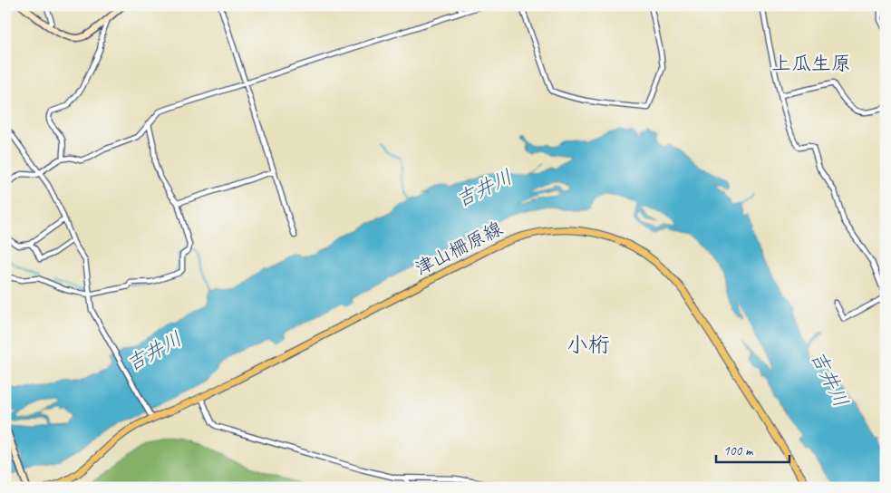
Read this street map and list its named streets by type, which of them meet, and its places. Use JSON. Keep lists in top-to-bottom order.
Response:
{
  "streets": {
    "main road": ["津山柵原線"]
  },
  "districts": ["上瓜生原", "小桁"],
  "water": ["吉井川"],
  "scale_bar": "100 m"
}
